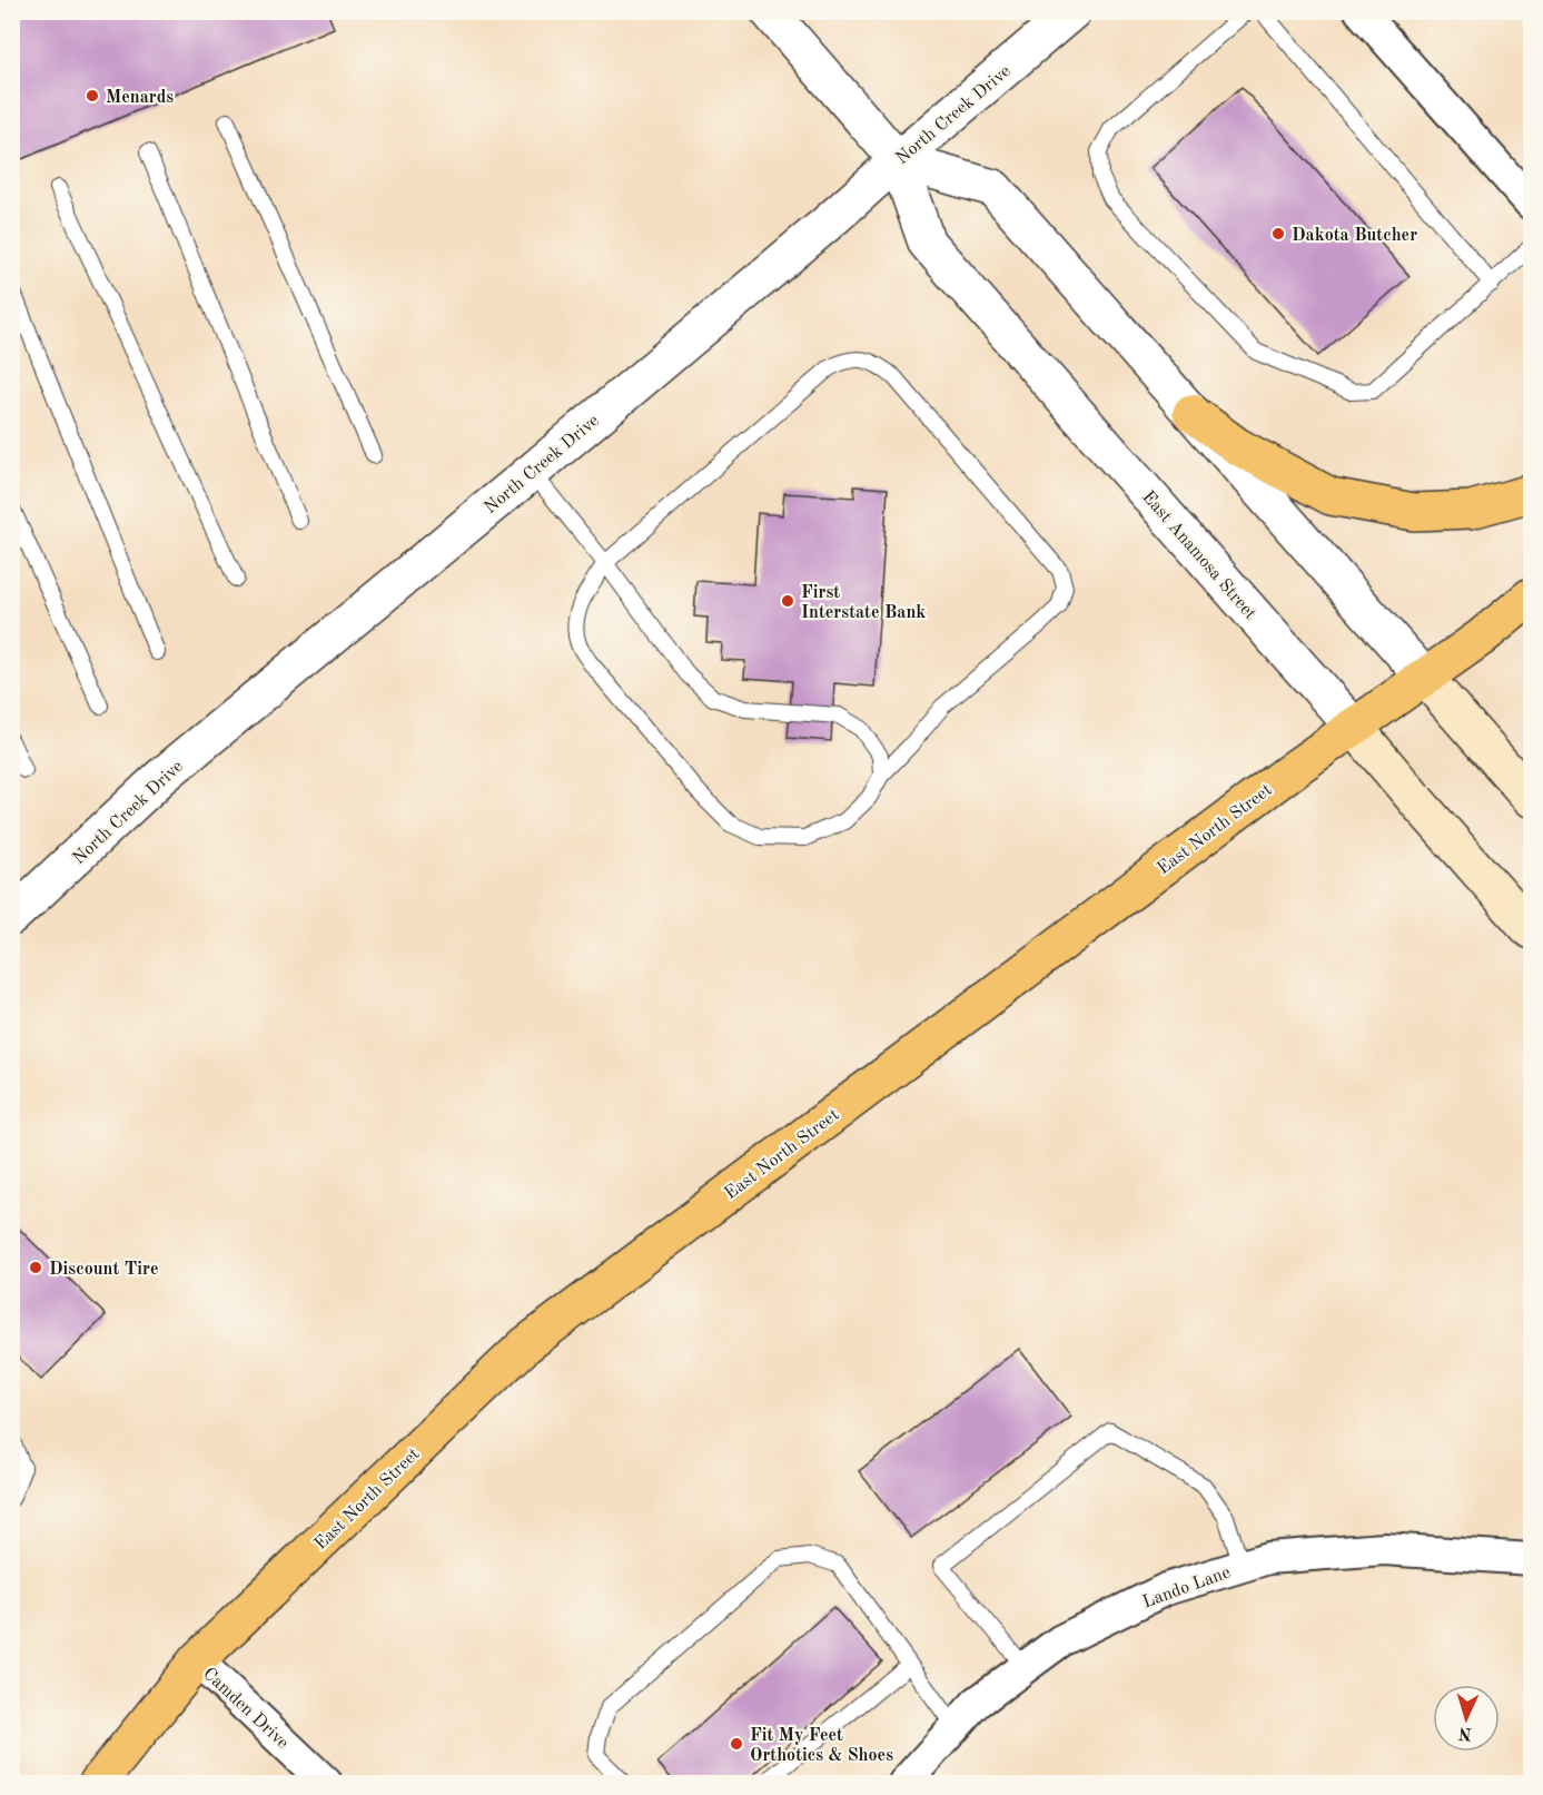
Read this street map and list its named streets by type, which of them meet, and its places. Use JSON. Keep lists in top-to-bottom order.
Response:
{
  "streets": {
    "main road": ["East Anamosa Street", "East North Street"],
    "street": ["North Creek Drive", "Lando Lane", "Camden Drive"]
  },
  "crossings": [
    ["North Creek Drive", "East Anamosa Street"],
    ["East Anamosa Street", "East North Street"],
    ["East North Street", "Camden Drive"]
  ],
  "places": [
    "Menards",
    "Dakota Butcher",
    "First Interstate Bank",
    "Discount Tire",
    "Fit My Feet Orthotics & Shoes"
  ],
  "north": "bottom"
}
